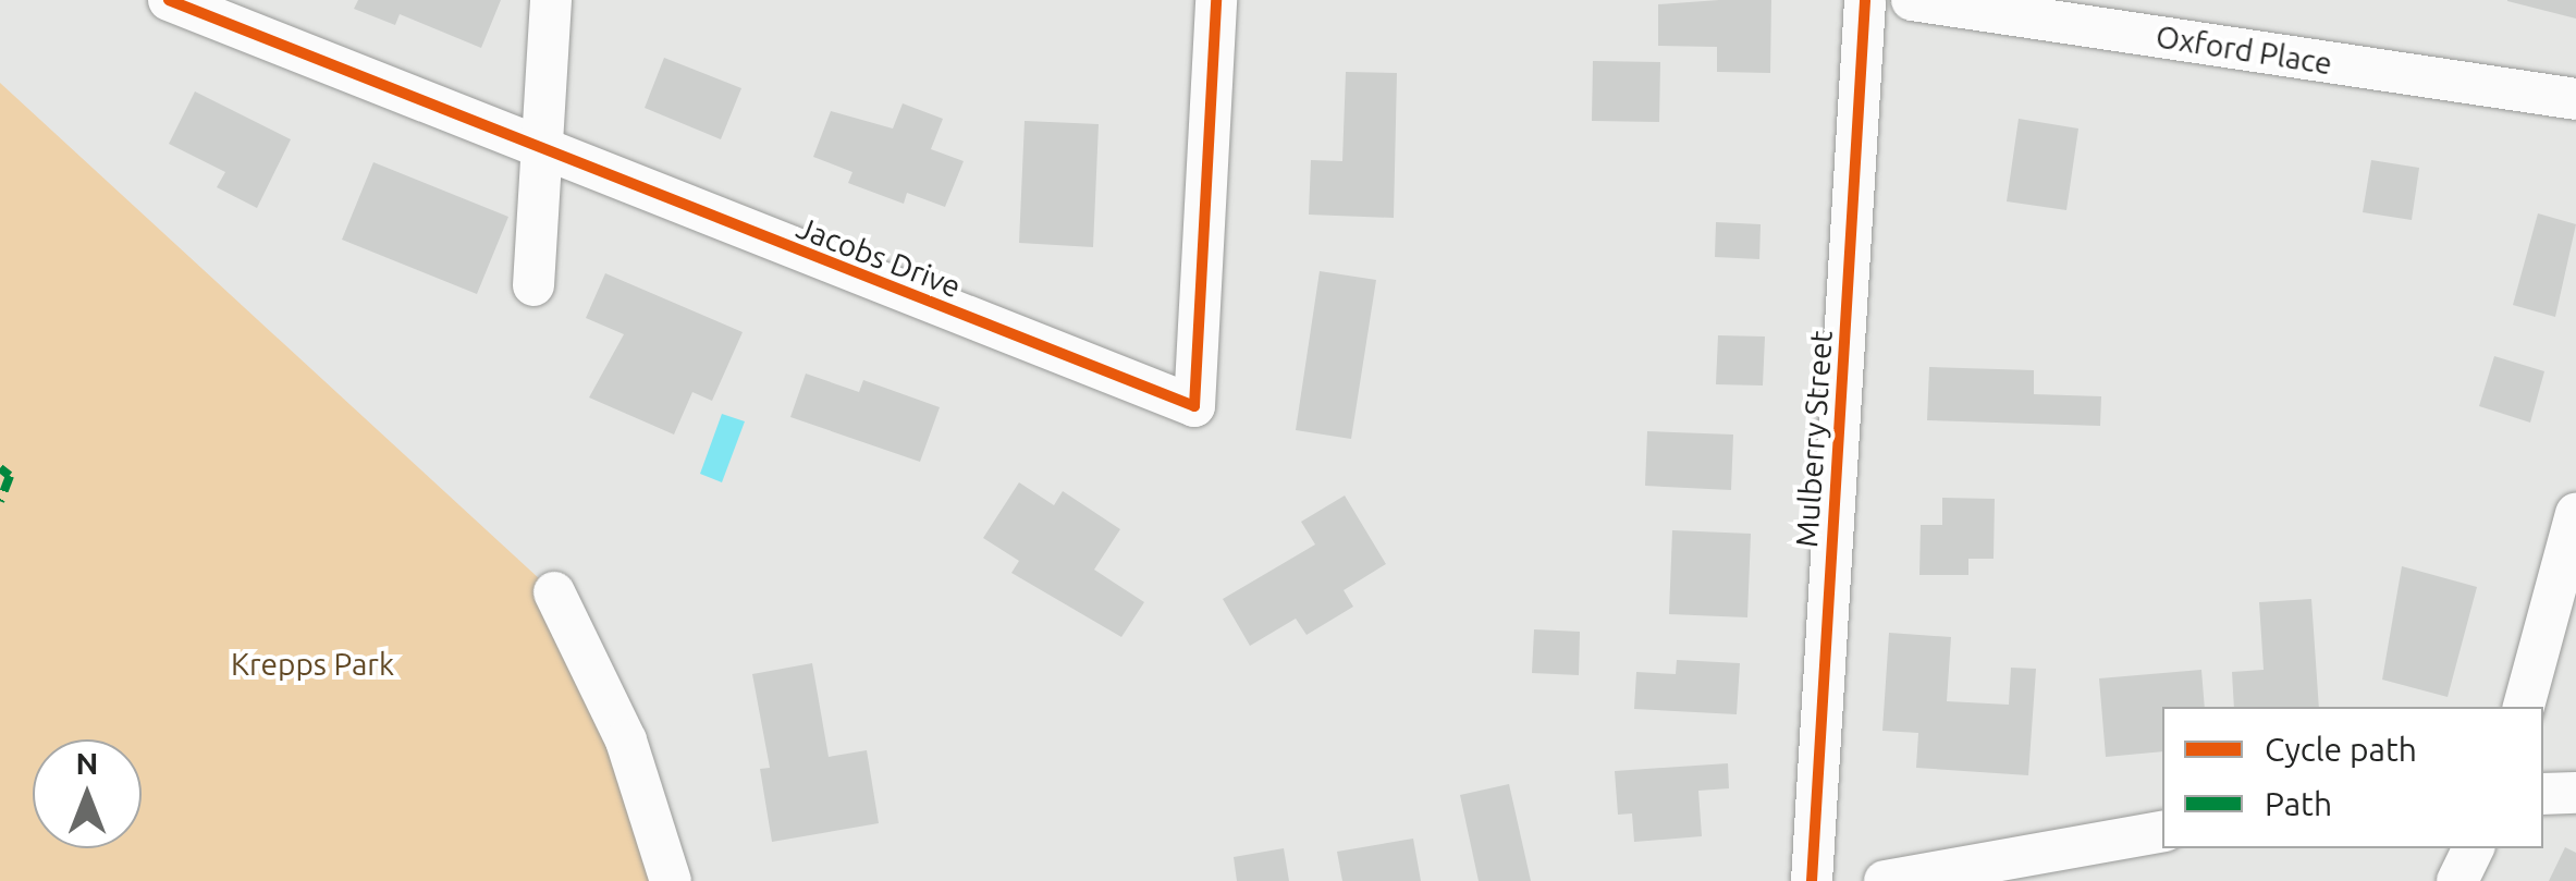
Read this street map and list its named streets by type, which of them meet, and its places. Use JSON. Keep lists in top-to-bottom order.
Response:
{
  "streets": {
    "street": ["Oxford Place", "Jacobs Drive", "Mulberry Street"]
  },
  "parks": ["Krepps Park"],
  "legend": ["Cycle path", "Path"],
  "north": "top"
}
